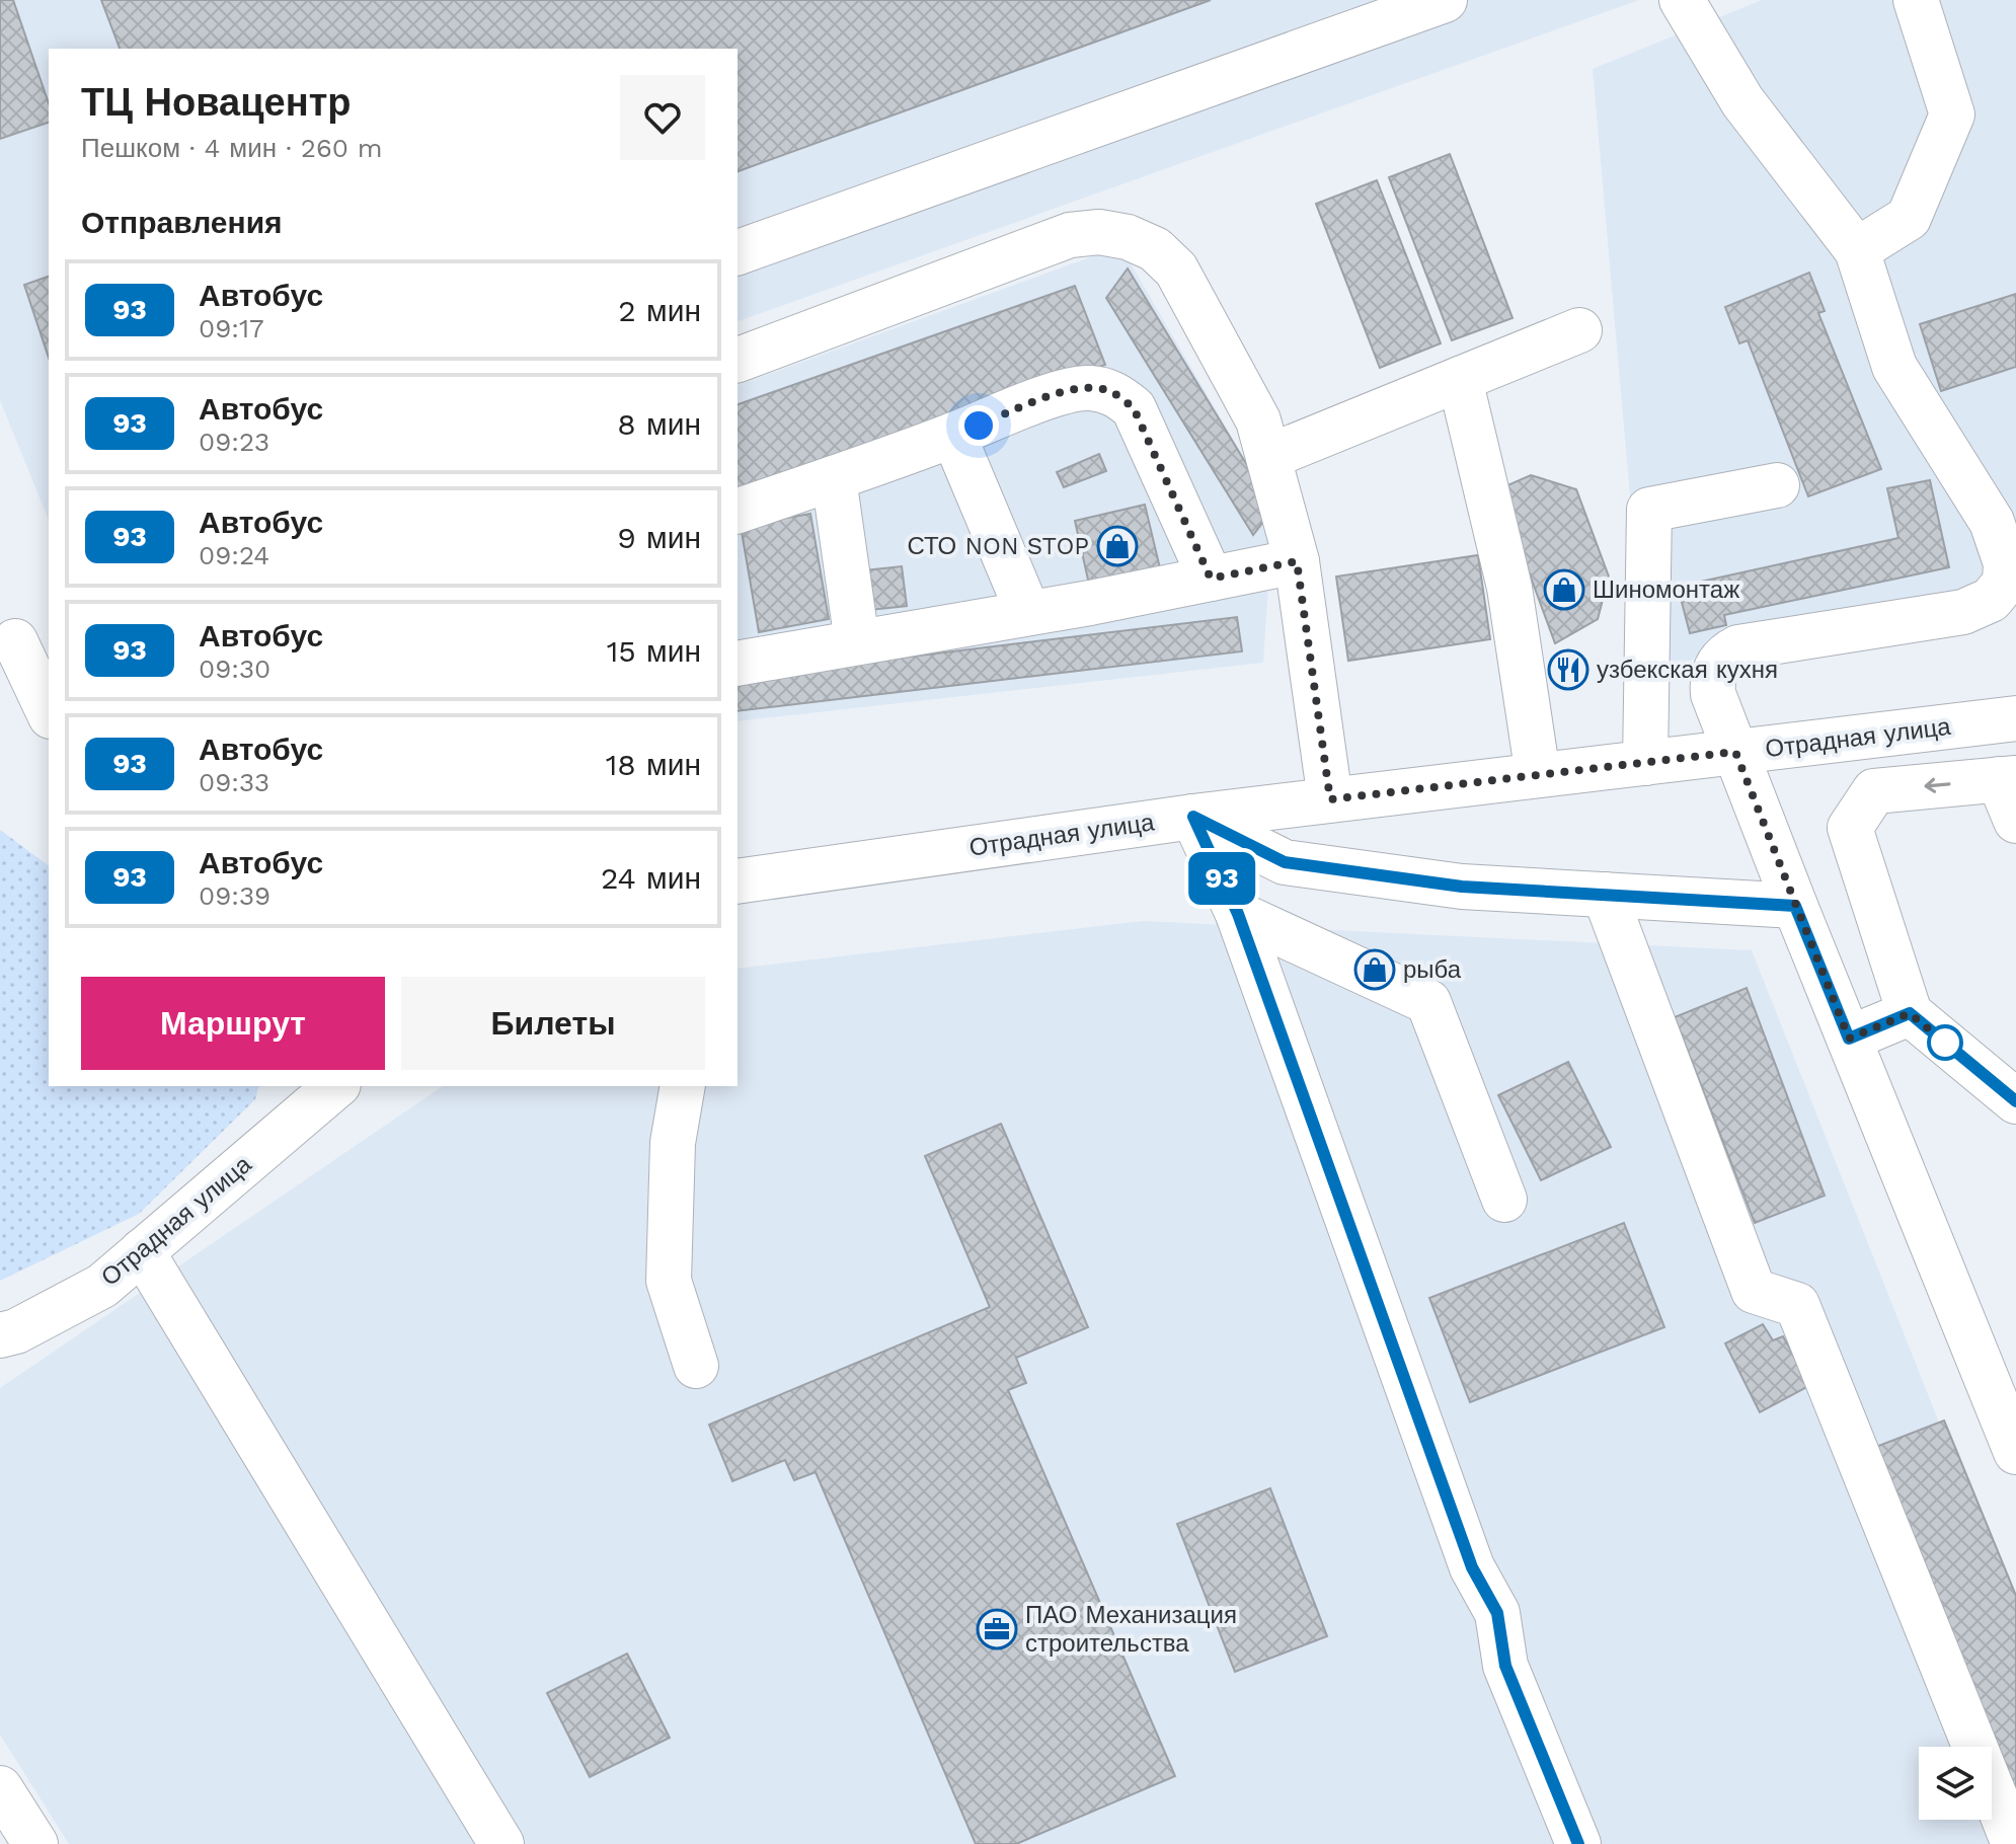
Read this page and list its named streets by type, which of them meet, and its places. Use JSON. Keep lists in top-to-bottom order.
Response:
{
  "streets": {
    "main road": ["Отрадная улица"]
  },
  "places": {
    "shop": ["СТО NON STOP", "Шиномонтаж", "рыба"],
    "restaurant": ["узбекская кухня"],
    "office": ["ПАО Механизация строительства"]
  },
  "lines": ["bus line 93"],
  "page": {
    "on_map": "93",
    "heading": [
      ["ТЦ Новацентр", "Пешком · 4 мин · 260 m"],
      "Отправления"
    ],
    "list": [
      {
        "mark": "93",
        "name": "Автобус",
        "note": "09:17",
        "value": "2 мин"
      },
      {
        "mark": "93",
        "name": "Автобус",
        "note": "09:23",
        "value": "8 мин"
      },
      {
        "mark": "93",
        "name": "Автобус",
        "note": "09:24",
        "value": "9 мин"
      },
      {
        "mark": "93",
        "name": "Автобус",
        "note": "09:30",
        "value": "15 мин"
      },
      {
        "mark": "93",
        "name": "Автобус",
        "note": "09:33",
        "value": "18 мин"
      },
      {
        "mark": "93",
        "name": "Автобус",
        "note": "09:39",
        "value": "24 мин"
      }
    ],
    "buttons": ["Маршрут", "Билеты"]
  }
}
